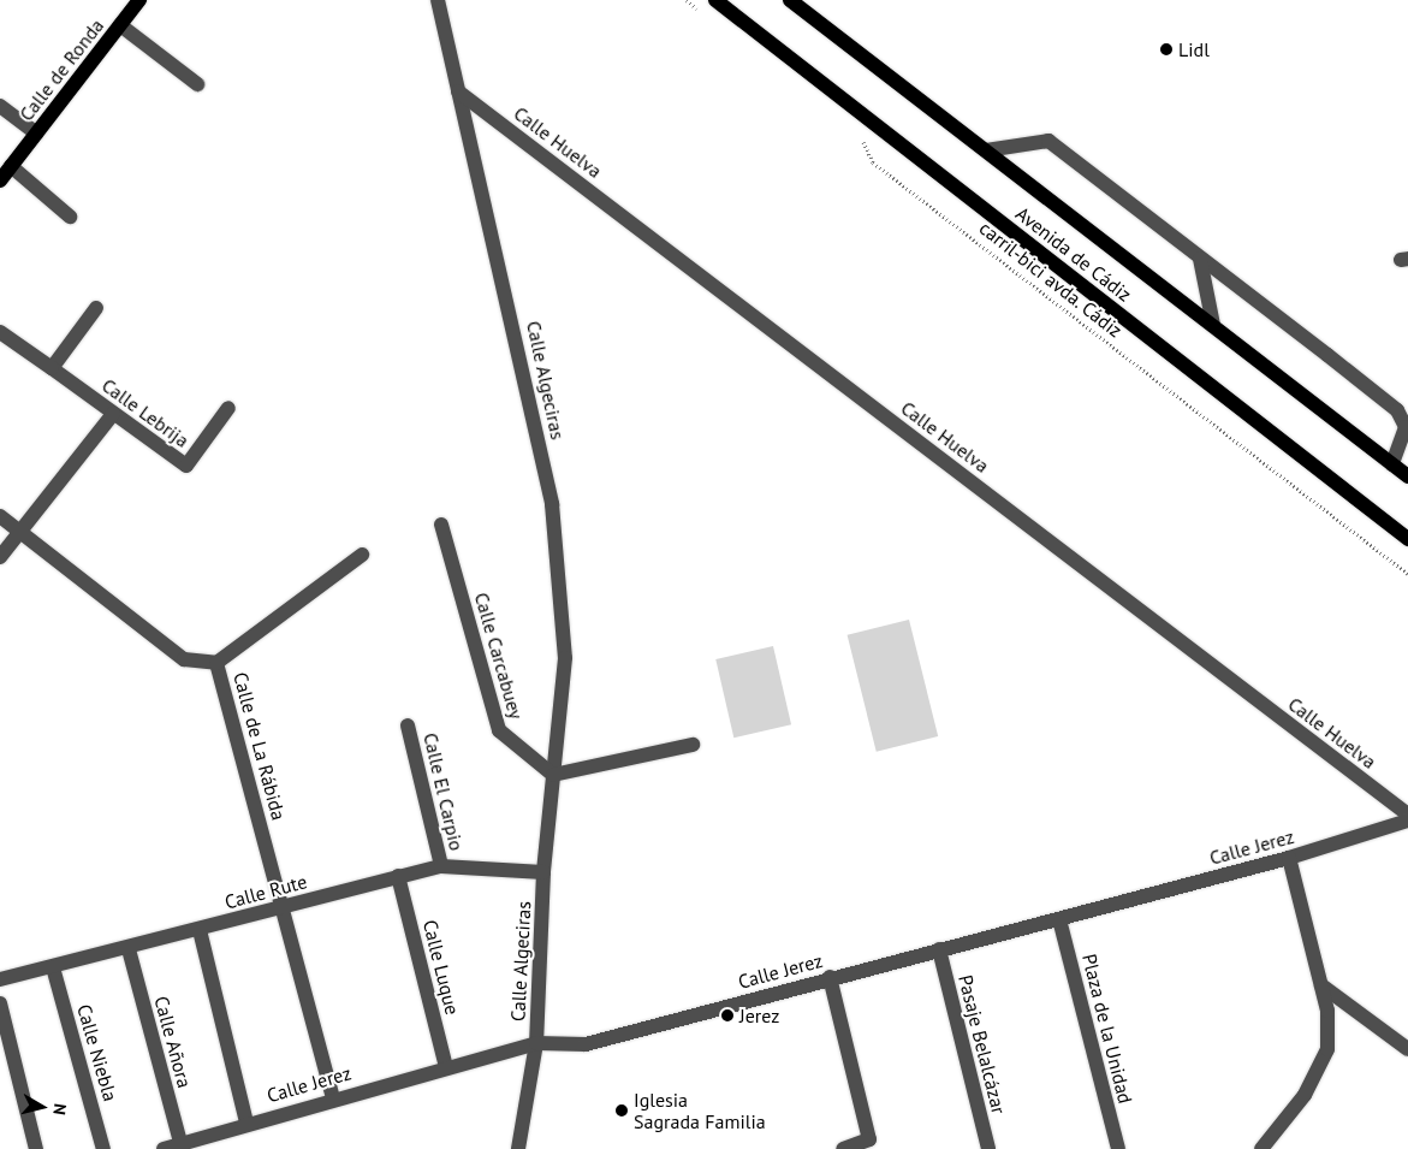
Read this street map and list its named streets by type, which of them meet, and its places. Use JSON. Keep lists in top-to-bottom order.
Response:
{
  "streets": {
    "main road": ["Calle de Ronda", "Avenida de Cádiz"],
    "street": [
      "Calle Huelva",
      "Calle Algeciras",
      "Calle Lebrija",
      "Calle Carcabuey",
      "Calle de La Rábida",
      "Calle El Carpio",
      "Calle Jerez",
      "Calle Rute",
      "Calle Luque",
      "Plaza de la Unidad",
      "Calle Añora",
      "Pasaje Belalcázar",
      "Calle Niebla"
    ],
    "path": ["carril-bici avda. Cádiz"]
  },
  "crossings": [
    ["Calle Huelva", "Calle Algeciras"],
    ["Calle Algeciras", "Calle Carcabuey"],
    ["Calle Algeciras", "Calle Jerez"],
    ["Calle Algeciras", "Calle Rute"],
    ["Calle de La Rábida", "Calle Jerez"],
    ["Calle de La Rábida", "Calle Rute"],
    ["Calle El Carpio", "Calle Rute"],
    ["Calle Jerez", "Calle Luque"],
    ["Calle Jerez", "Plaza de la Unidad"],
    ["Calle Jerez", "Calle Añora"],
    ["Calle Jerez", "Pasaje Belalcázar"],
    ["Calle Rute", "Calle Luque"],
    ["Calle Rute", "Calle Añora"],
    ["Calle Rute", "Calle Niebla"]
  ],
  "places": ["Lidl", "Jerez", "Iglesia Sagrada Familia"],
  "north": "right"
}
